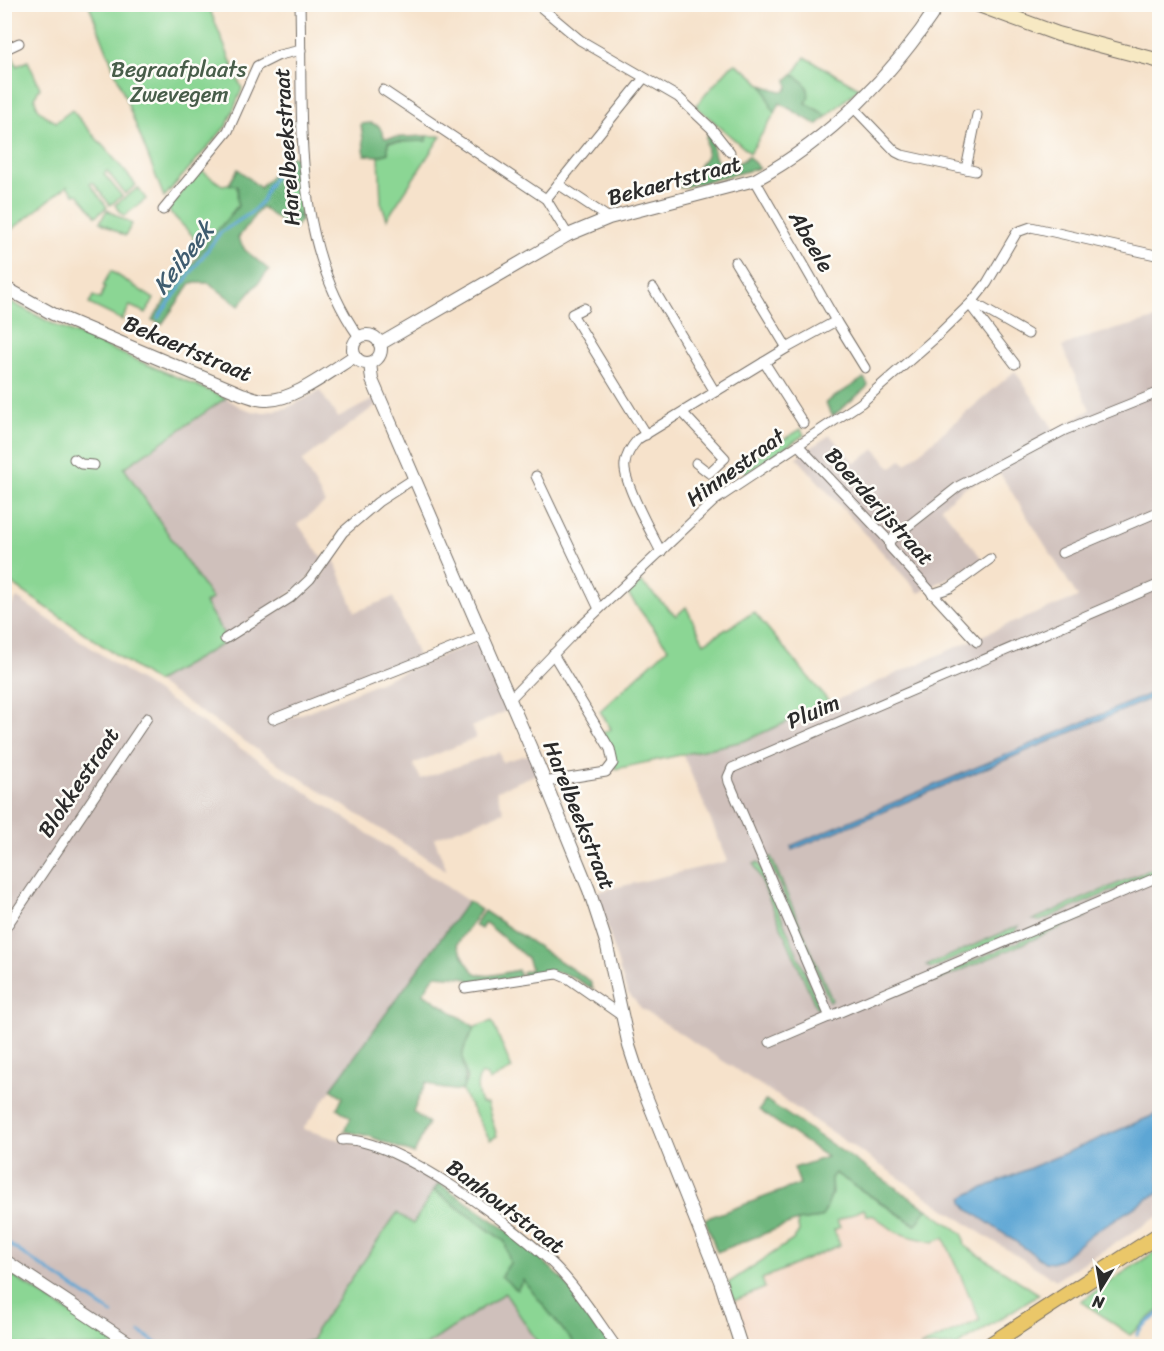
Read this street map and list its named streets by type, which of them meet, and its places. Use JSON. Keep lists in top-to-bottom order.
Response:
{
  "streets": {
    "street": [
      "Harelbeekstraat",
      "Bekaertstraat",
      "Abeele",
      "Hinnestraat",
      "Boerderijstraat",
      "Pluim",
      "Blokkestraat",
      "Banhoutstraat"
    ]
  },
  "crossings": [
    ["Harelbeekstraat", "Bekaertstraat"],
    ["Harelbeekstraat", "Hinnestraat"],
    ["Bekaertstraat", "Abeele"],
    ["Hinnestraat", "Boerderijstraat"]
  ],
  "water": ["Keibeek"],
  "parks": ["Begraafplaats Zwevegem"],
  "north": "bottom"
}
